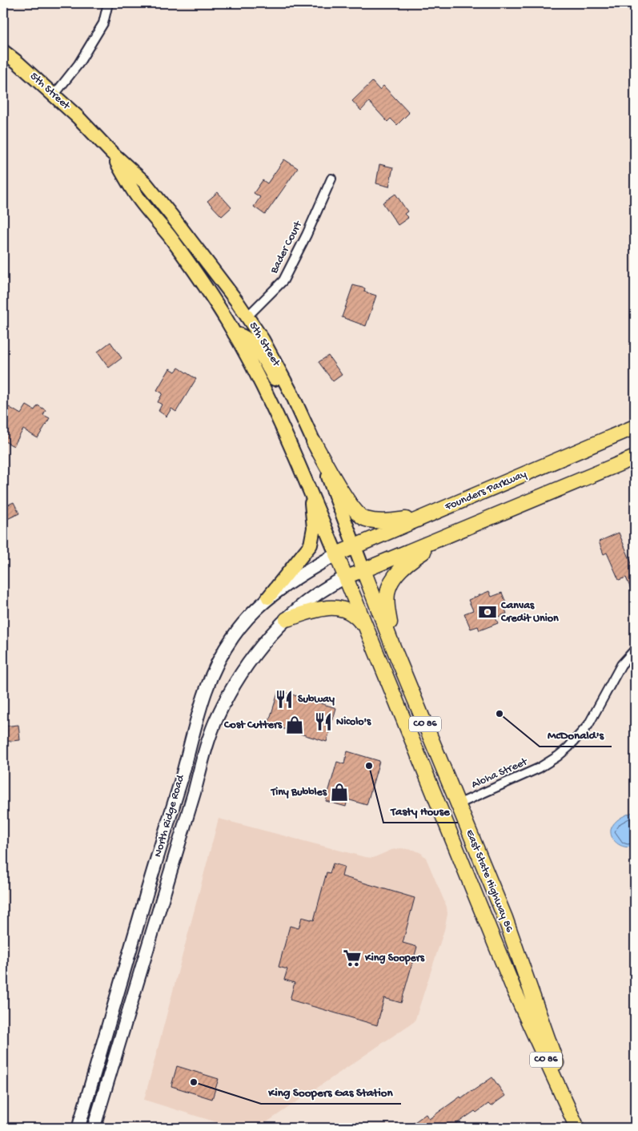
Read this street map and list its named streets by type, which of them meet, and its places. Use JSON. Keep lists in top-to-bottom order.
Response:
{
  "streets": {
    "highway": [
      "5th Street",
      "Founders Parkway",
      "CO 86",
      "East State Highway 86"
    ],
    "main road": ["North Ridge Road"],
    "street": ["Bader Court", "Aloha Street"]
  },
  "crossings": [
    ["5th Street", "Bader Court"],
    ["5th Street", "Founders Parkway"],
    ["5th Street", "North Ridge Road"],
    ["5th Street", "East State Highway 86"],
    ["Founders Parkway", "North Ridge Road"],
    ["CO 86", "East State Highway 86"],
    ["Aloha Street", "East State Highway 86"],
    ["North Ridge Road", "East State Highway 86"]
  ],
  "places": {
    "bank": ["Canvas Credit Union"],
    "restaurant": ["Subway", "Nicolo's"],
    "other": ["McDonald's", "Tasty House", "King Soopers Gas Station"],
    "shop": ["Cost Cutters", "Tiny Bubbles"],
    "supermarket": ["King Soopers"]
  }
}
